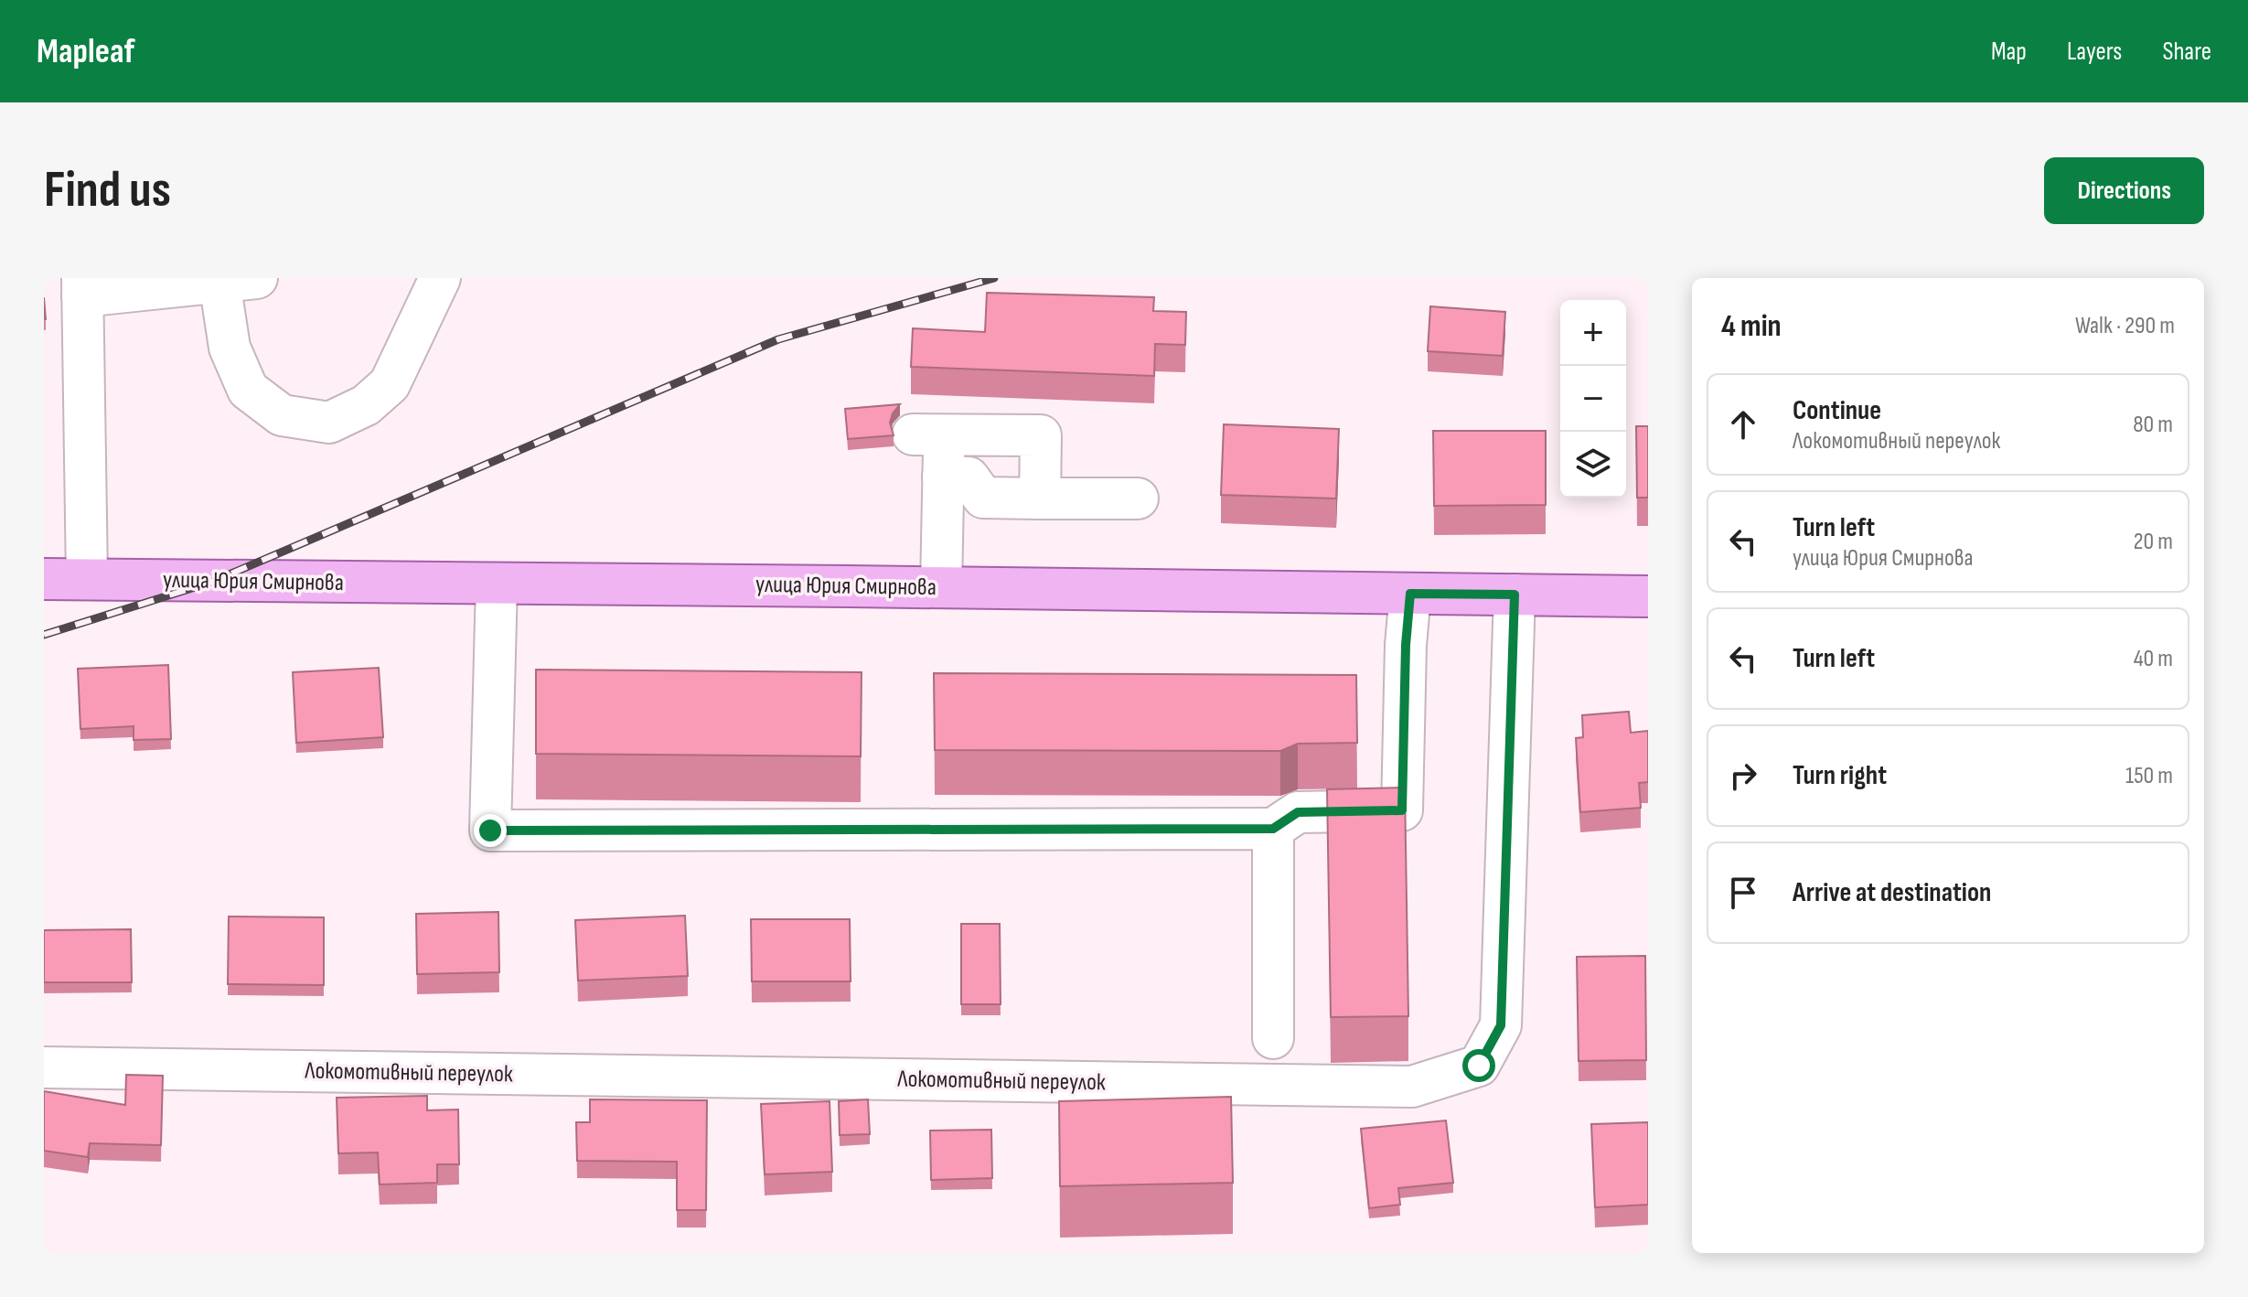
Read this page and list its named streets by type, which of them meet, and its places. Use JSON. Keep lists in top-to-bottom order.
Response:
{
  "streets": {
    "main road": ["улица Юрия Смирнова"],
    "lane": ["Локомотивный переулок"]
  },
  "crossings": [
    ["улица Юрия Смирнова", "Локомотивный переулок"]
  ],
  "page": {
    "header": "Mapleaf",
    "nav": ["Map", "Layers", "Share"],
    "buttons": "Directions",
    "title": "Find us",
    "heading": ["4 min", "Walk · 290 m"],
    "map_buttons": ["+", "−"],
    "list": [
      ["Continue", "Локомотивный переулок", "80 m"],
      ["Turn left", "улица Юрия Смирнова", "20 m"],
      ["Turn left", "40 m"],
      ["Turn right", "150 m"],
      "Arrive at destination"
    ]
  }
}
